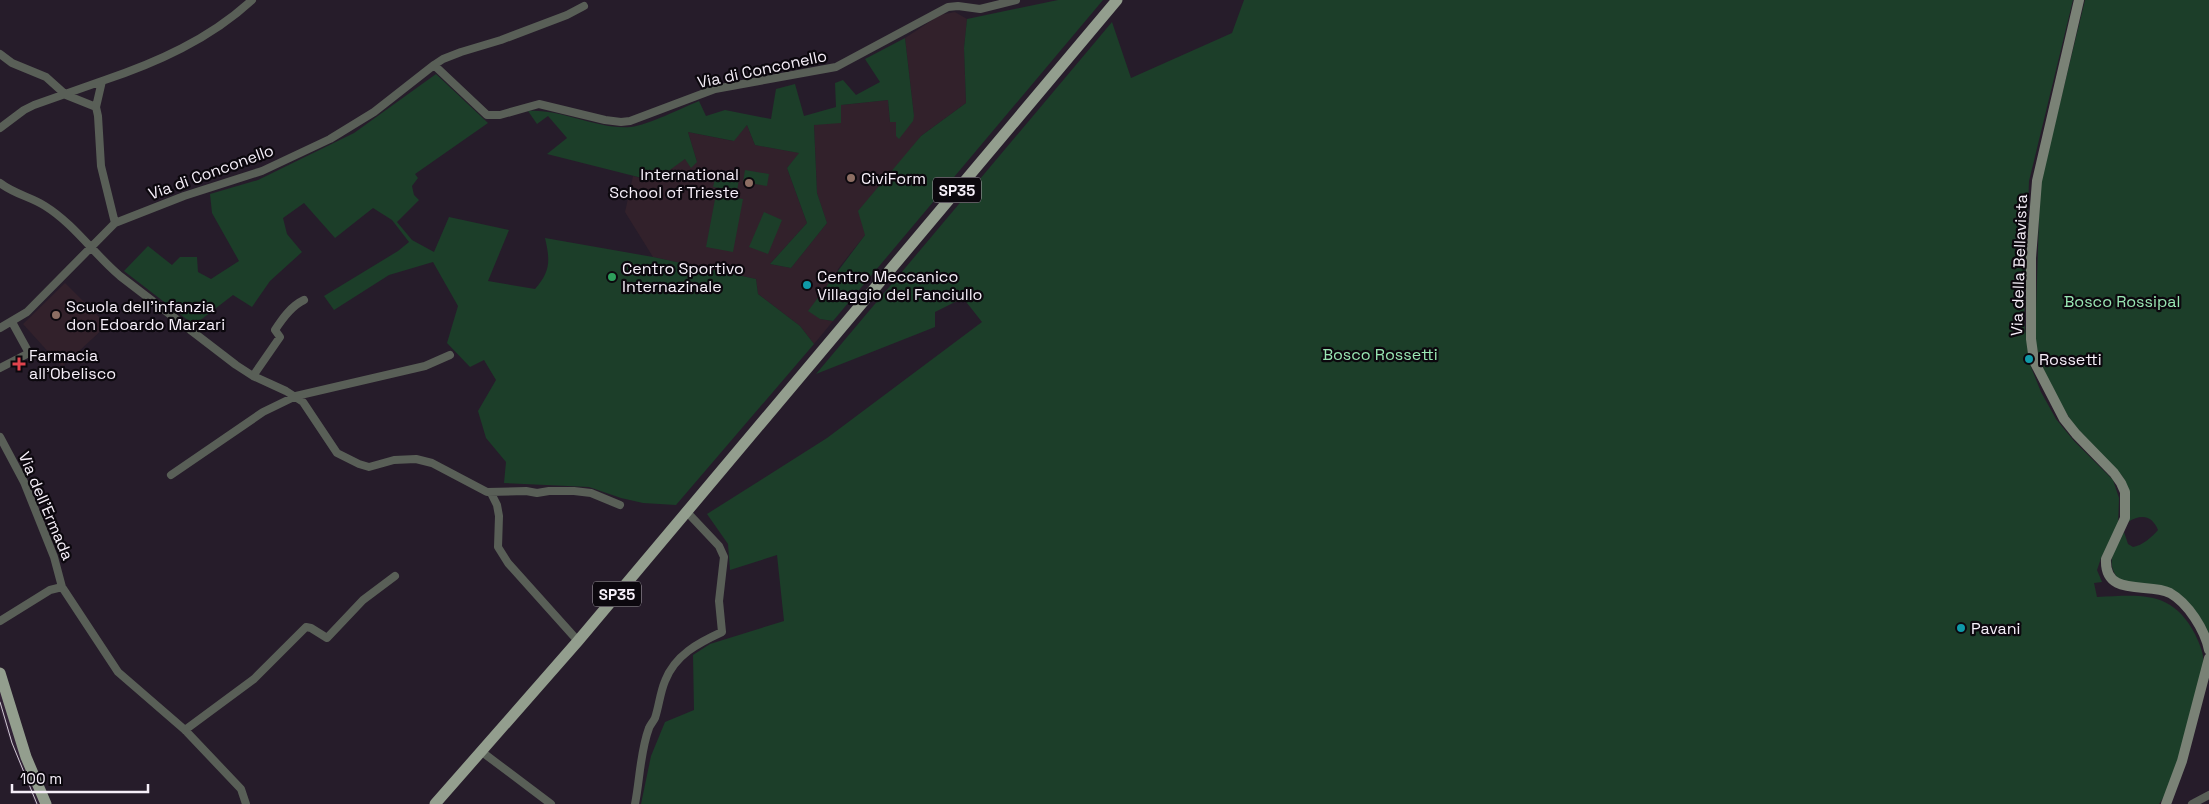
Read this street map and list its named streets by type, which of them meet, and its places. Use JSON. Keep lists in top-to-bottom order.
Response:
{
  "streets": {
    "main road": ["SP35"],
    "street": ["Via di Conconello", "Via della Bellavista", "Via dell'Ermada"]
  },
  "parks": ["Bosco Rossipal", "Bosco Rossetti"],
  "places": {
    "other": [
      "CiviForm",
      "International School of Trieste",
      "Centro Sportivo Internazinale",
      "Centro Meccanico Villaggio del Fanciullo",
      "Scuola dell'infanzia don Edoardo Marzari",
      "Rossetti",
      "Pavani"
    ],
    "health": ["Farmacia all'Obelisco"]
  },
  "scale_bar": "100 m"
}
